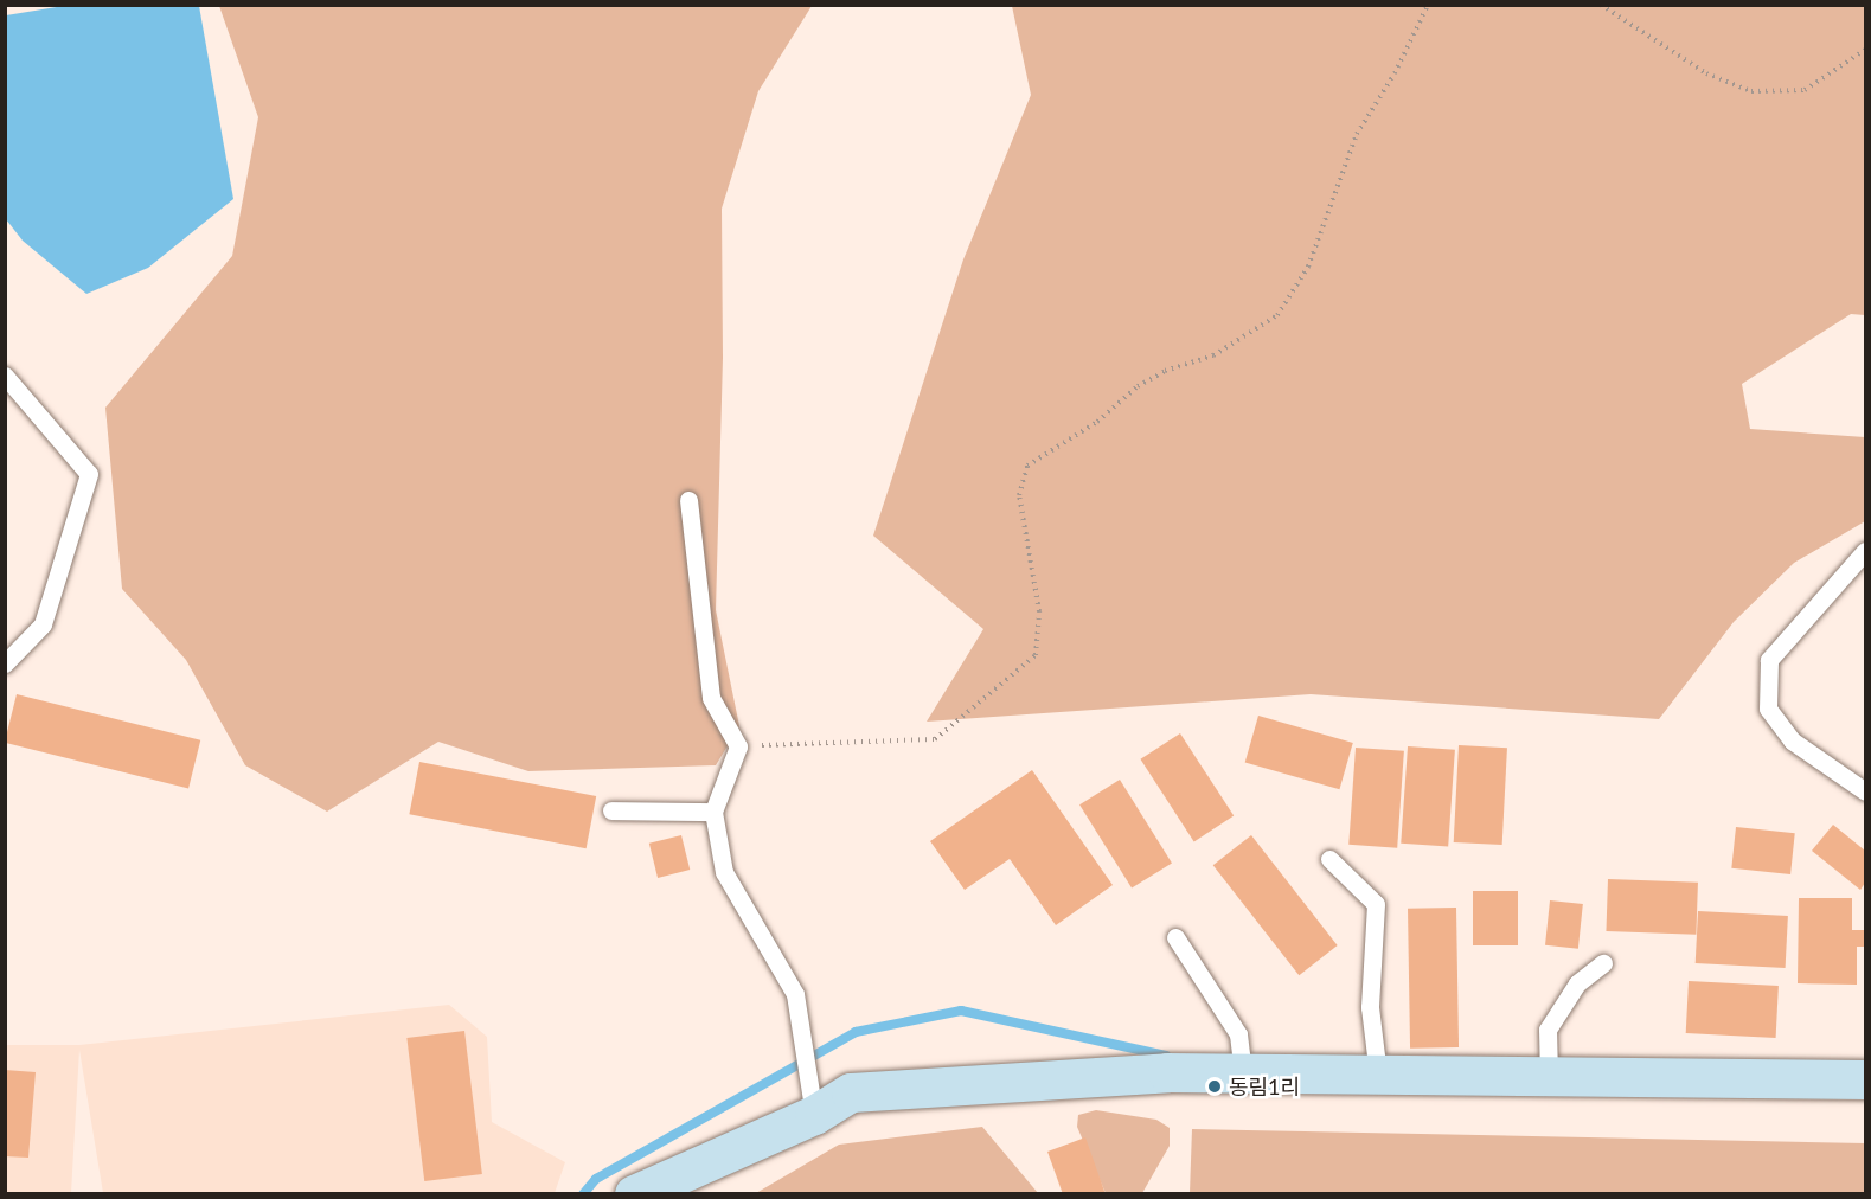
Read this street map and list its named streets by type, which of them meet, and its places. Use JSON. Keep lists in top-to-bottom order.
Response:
{
  "places": ["동림1리"]
}
